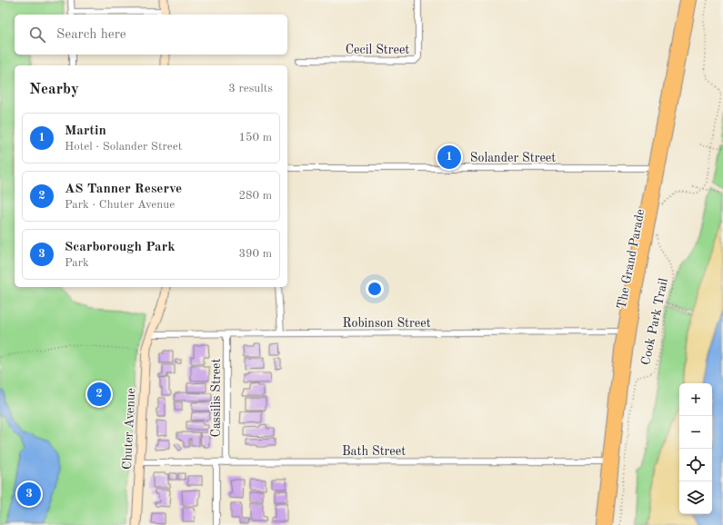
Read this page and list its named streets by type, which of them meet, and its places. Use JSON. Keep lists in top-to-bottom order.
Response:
{
  "streets": {
    "main road": ["The Grand Parade", "Chuter Avenue"],
    "street": [
      "Cecil Street",
      "Solander Street",
      "Robinson Street",
      "Cassilis Street",
      "Bath Street"
    ],
    "path": ["Cook Park Trail"]
  },
  "crossings": [
    ["Solander Street", "The Grand Parade"],
    ["The Grand Parade", "Robinson Street"],
    ["The Grand Parade", "Bath Street"],
    ["Robinson Street", "Cassilis Street"],
    ["Robinson Street", "Chuter Avenue"],
    ["Cassilis Street", "Bath Street"],
    ["Chuter Avenue", "Bath Street"]
  ],
  "page": {
    "search": "Search here",
    "heading": ["Nearby", "3 results"],
    "list": [
      {
        "mark": "1",
        "name": "Martin",
        "note": "Hotel · Solander Street",
        "value": "150 m"
      },
      {
        "mark": "2",
        "name": "AS Tanner Reserve",
        "note": "Park · Chuter Avenue",
        "value": "280 m"
      },
      {
        "mark": "3",
        "name": "Scarborough Park",
        "note": "Park",
        "value": "390 m"
      }
    ],
    "pins": ["1", "2", "3"],
    "map_buttons": ["+", "−"]
  }
}
